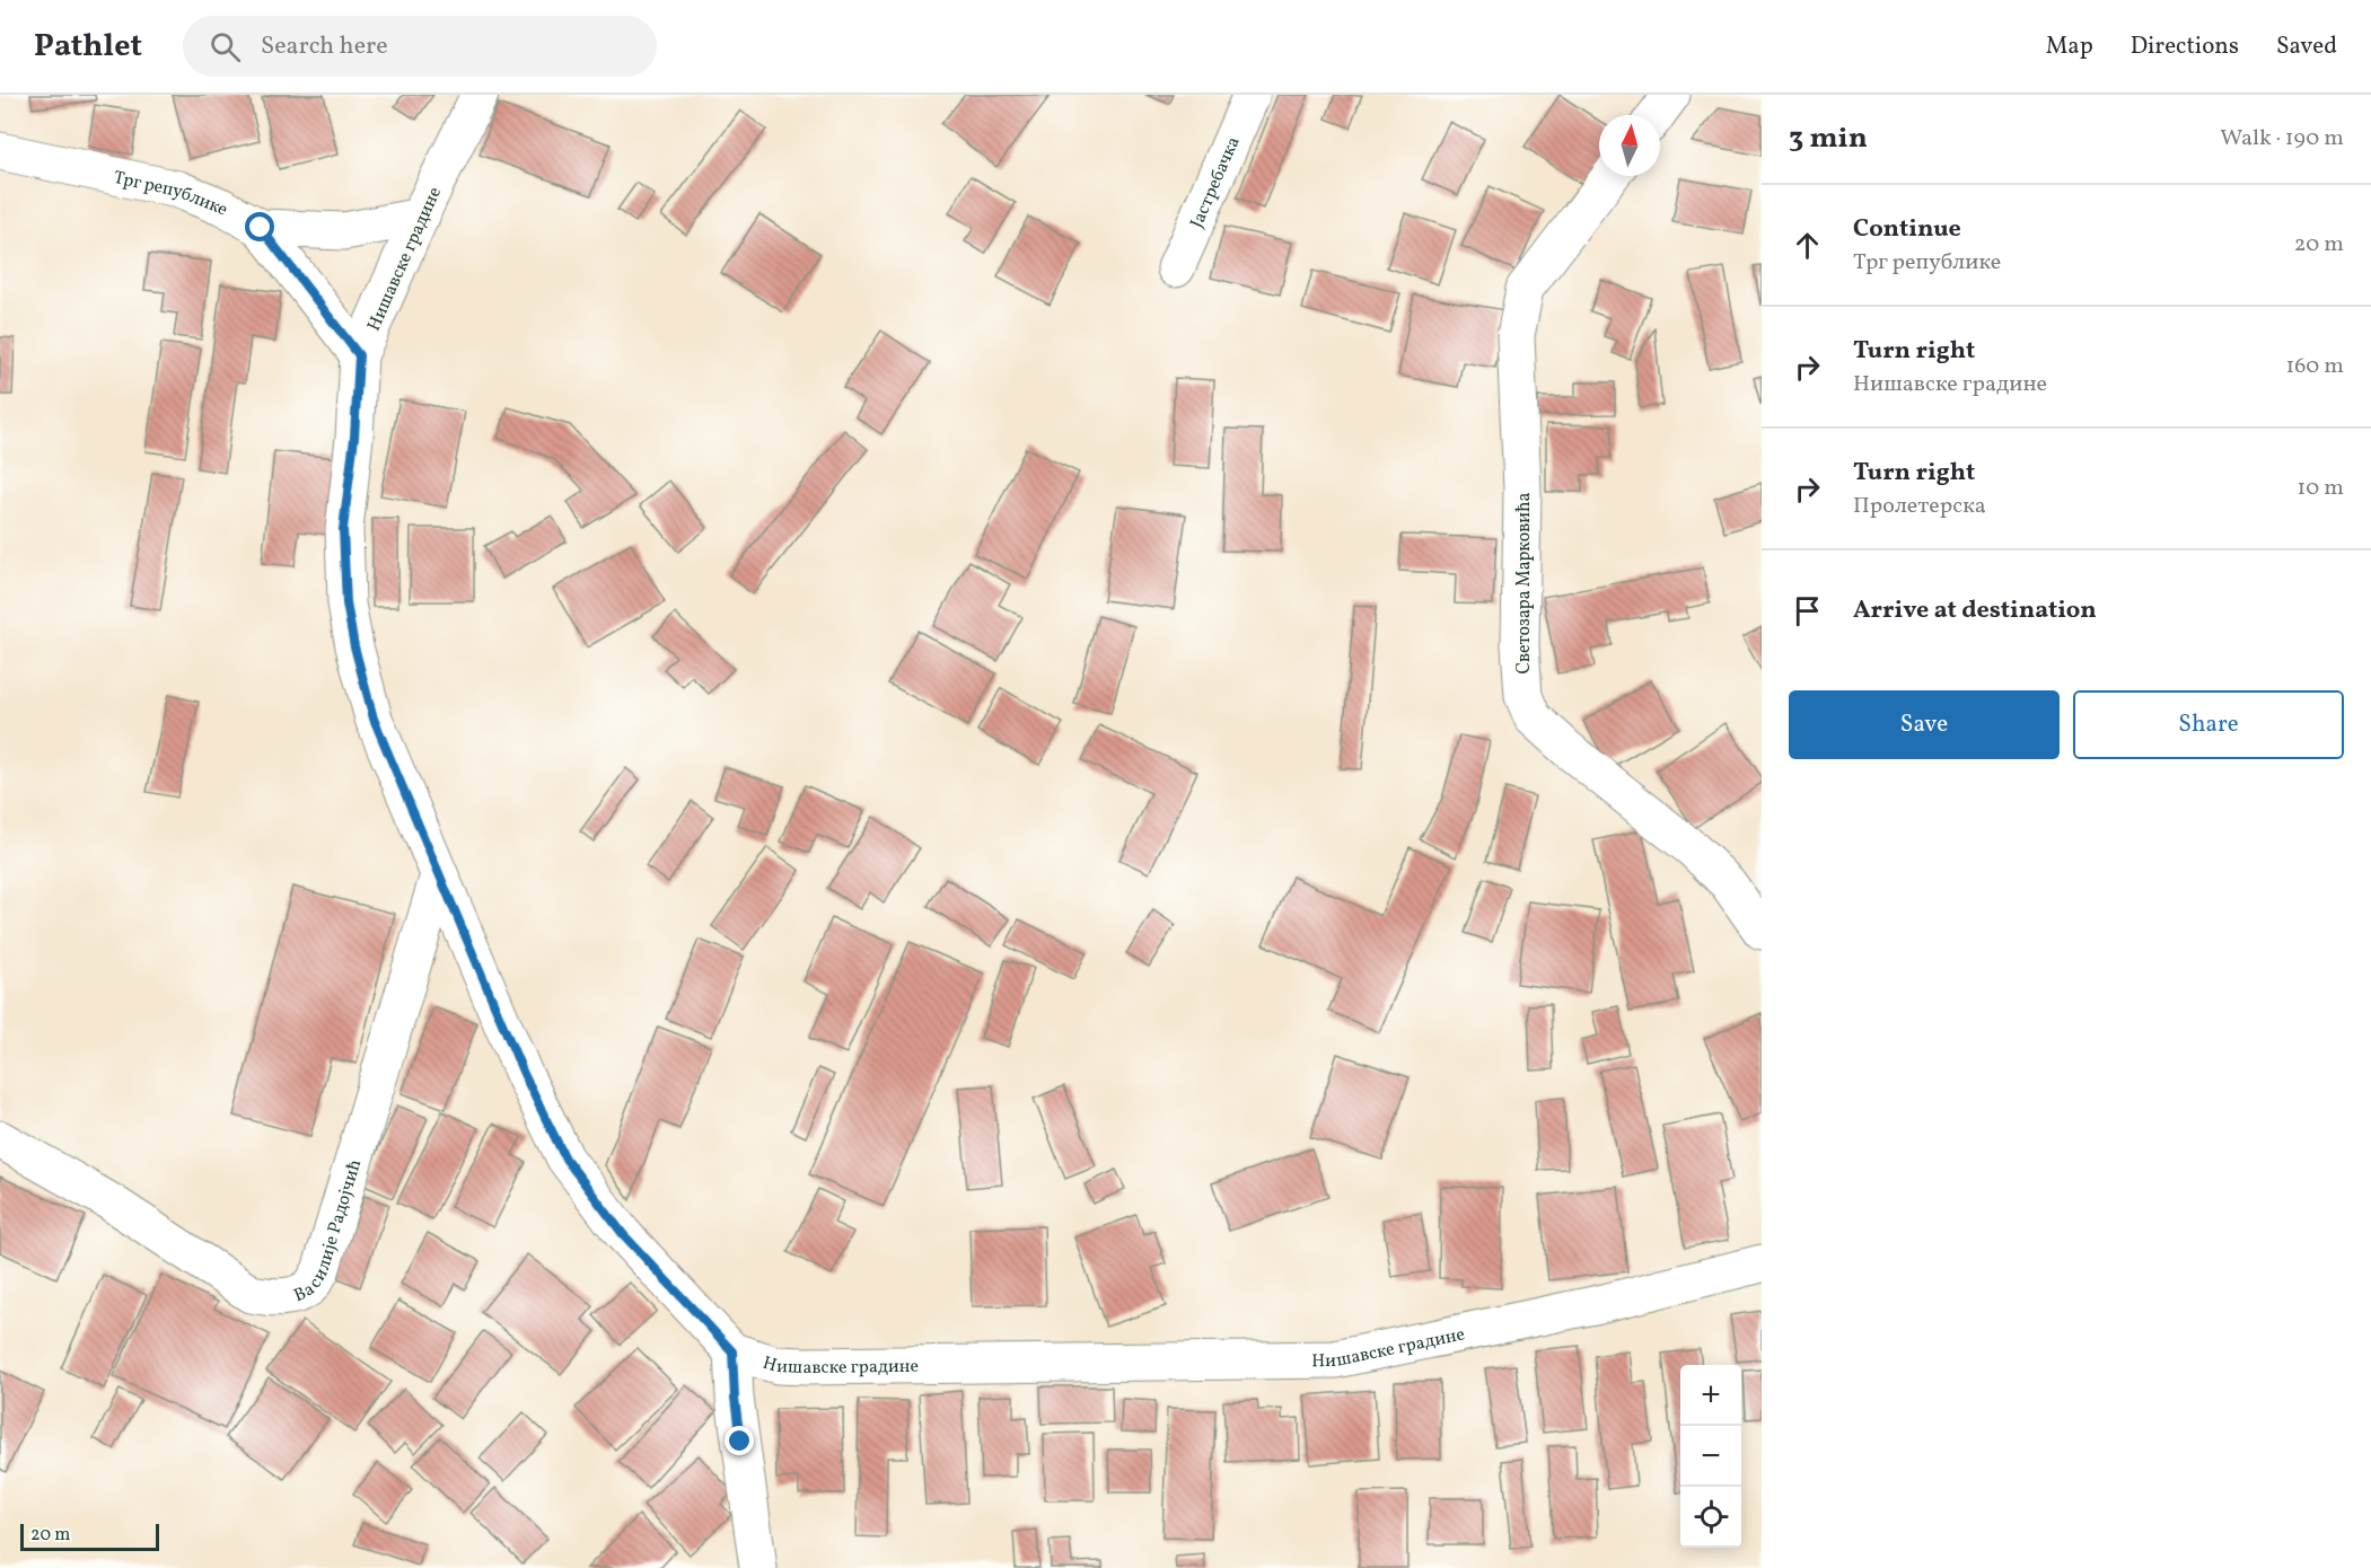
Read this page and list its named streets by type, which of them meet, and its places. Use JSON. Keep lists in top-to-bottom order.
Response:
{
  "streets": {
    "street": [
      "Јастребачка",
      "Трг републике",
      "Нишавске градине",
      "Светозара Марковића",
      "Василије Радојчић"
    ]
  },
  "crossings": [
    ["Трг републике", "Нишавске градине"],
    ["Нишавске градине", "Василије Радојчић"]
  ],
  "scale_bar": "20 m",
  "north": "top",
  "page": {
    "header": "Pathlet",
    "search": "Search here",
    "nav": ["Map", "Directions", "Saved"],
    "heading": ["3 min", "Walk · 190 m"],
    "list": [
      ["Continue", "Трг републике", "20 m"],
      ["Turn right", "Нишавске градине", "160 m"],
      ["Turn right", "Пролетерска", "10 m"],
      "Arrive at destination"
    ],
    "buttons": ["Save", "Share"],
    "map_buttons": ["+", "−"],
    "scale": "20 m"
  }
}
